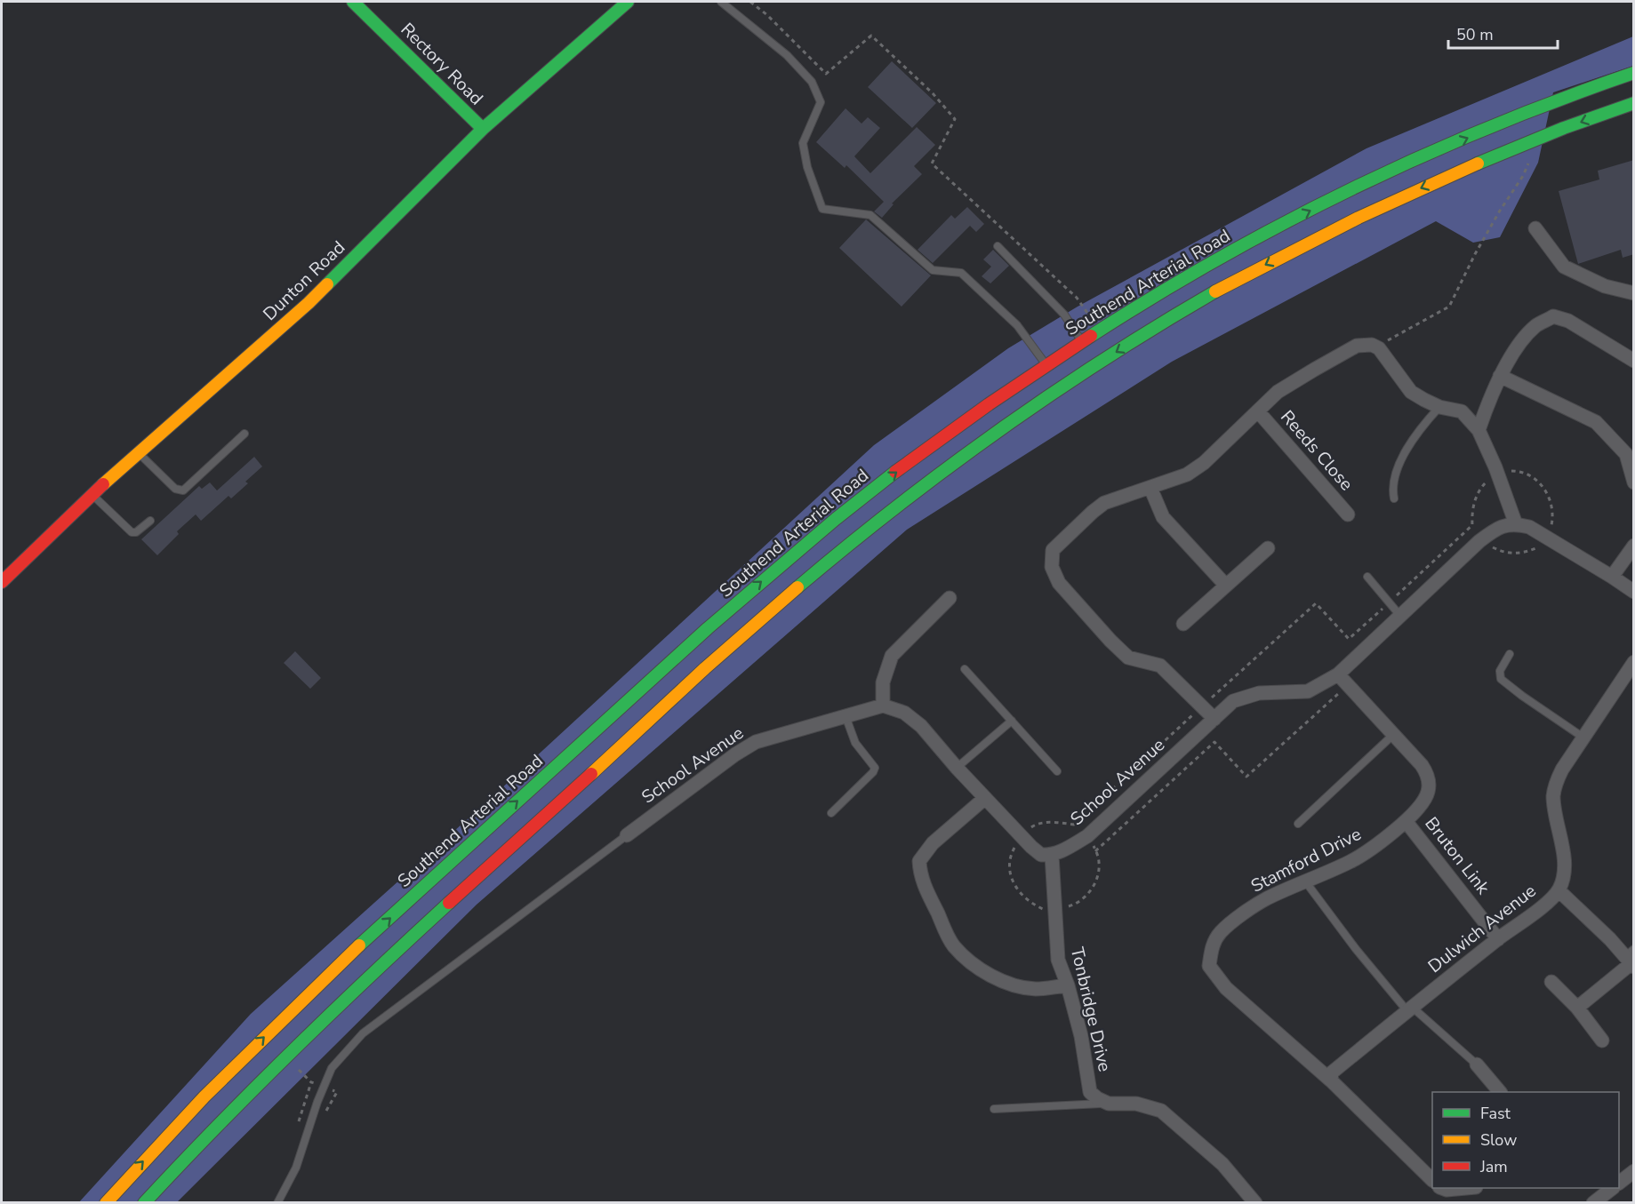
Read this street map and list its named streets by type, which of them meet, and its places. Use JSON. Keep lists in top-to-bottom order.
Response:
{
  "streets": {
    "main road": ["Rectory Road", "Dunton Road", "Southend Arterial Road"],
    "street": [
      "Reeds Close",
      "School Avenue",
      "Bruton Link",
      "Stamford Drive",
      "Dulwich Avenue",
      "Tonbridge Drive"
    ]
  },
  "crossings": [
    ["Rectory Road", "Dunton Road"],
    ["School Avenue", "Stamford Drive"],
    ["School Avenue", "Tonbridge Drive"],
    ["Bruton Link", "Stamford Drive"],
    ["Bruton Link", "Dulwich Avenue"],
    ["Stamford Drive", "Dulwich Avenue"]
  ],
  "legend": ["Fast", "Slow", "Jam"],
  "scale_bar": "50 m"
}
